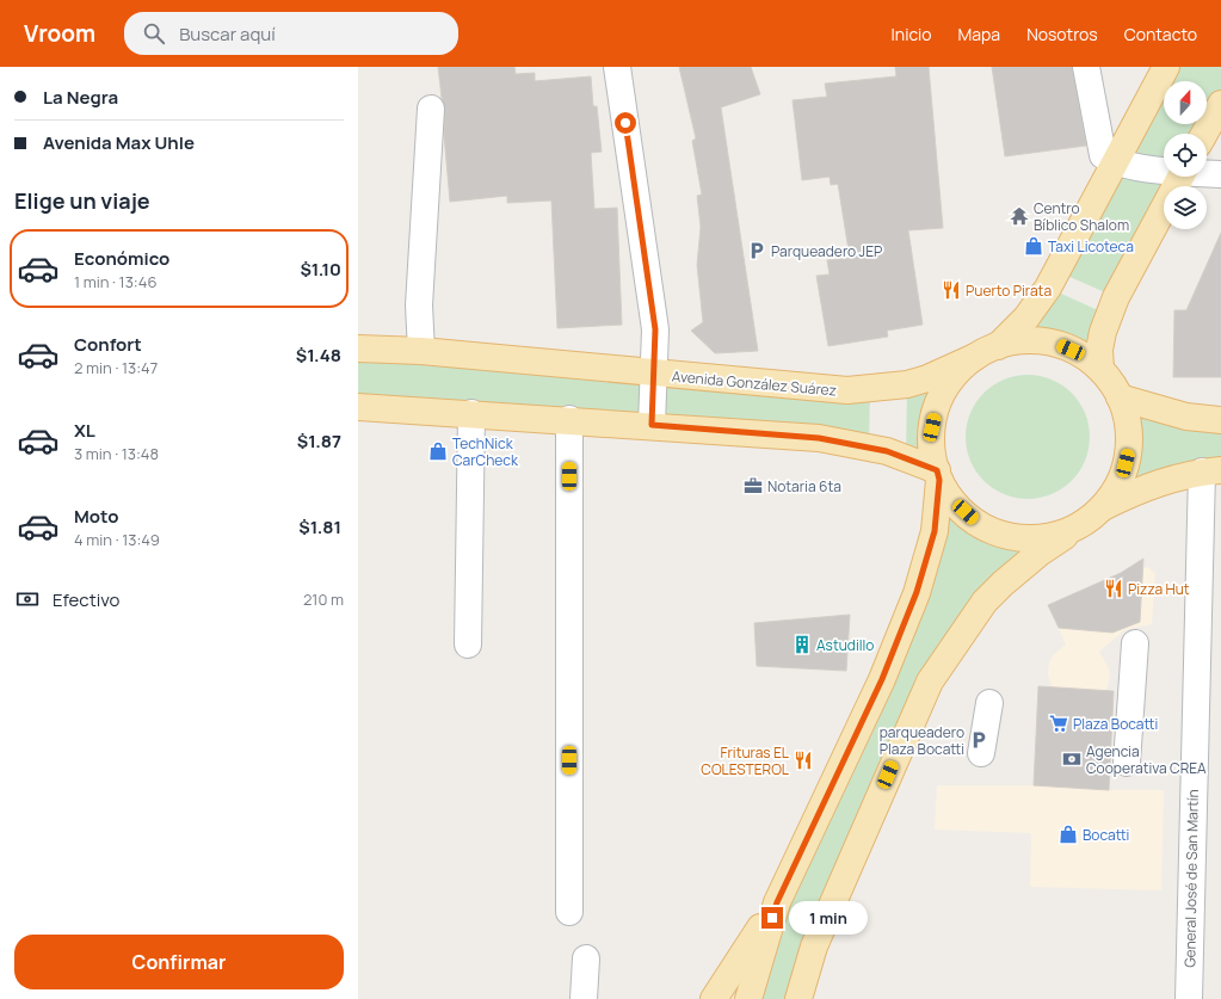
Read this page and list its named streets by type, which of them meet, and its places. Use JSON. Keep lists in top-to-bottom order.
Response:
{
  "streets": {
    "main road": ["Avenida González Suárez"],
    "street": ["General José de San Martín"]
  },
  "places": {
    "temple": ["Centro Bíblico Shalom"],
    "shop": ["Taxi Licoteca", "TechNick CarCheck", "Bocatti"],
    "parking": ["Parqueadero JEP", "parqueadero Plaza Bocatti"],
    "restaurant": ["Puerto Pirata", "Pizza Hut", "Frituras EL COLESTEROL"],
    "office": ["Notaria 6ta"],
    "building": ["Astudillo"],
    "supermarket": ["Plaza Bocatti"],
    "bank": ["Agencia Cooperativa CREA"]
  },
  "north": "top",
  "page": {
    "header": "Vroom",
    "search": "Buscar aquí",
    "nav": [
      "Inicio",
      "Mapa",
      "Nosotros",
      "Contacto"
    ],
    "banner": ["La Negra", "Avenida Max Uhle"],
    "heading": "Elige un viaje",
    "list": [
      {
        "name": "Económico",
        "note": "1 min · 13:46",
        "value": "$1.10"
      },
      {
        "name": "Confort",
        "note": "2 min · 13:47",
        "value": "$1.48"
      },
      {
        "name": "XL",
        "note": "3 min · 13:48",
        "value": "$1.87"
      },
      {
        "name": "Moto",
        "note": "4 min · 13:49",
        "value": "$1.81"
      }
    ],
    "pay": ["Efectivo", "210 m"],
    "bubble": "1 min",
    "buttons": "Confirmar"
  }
}
